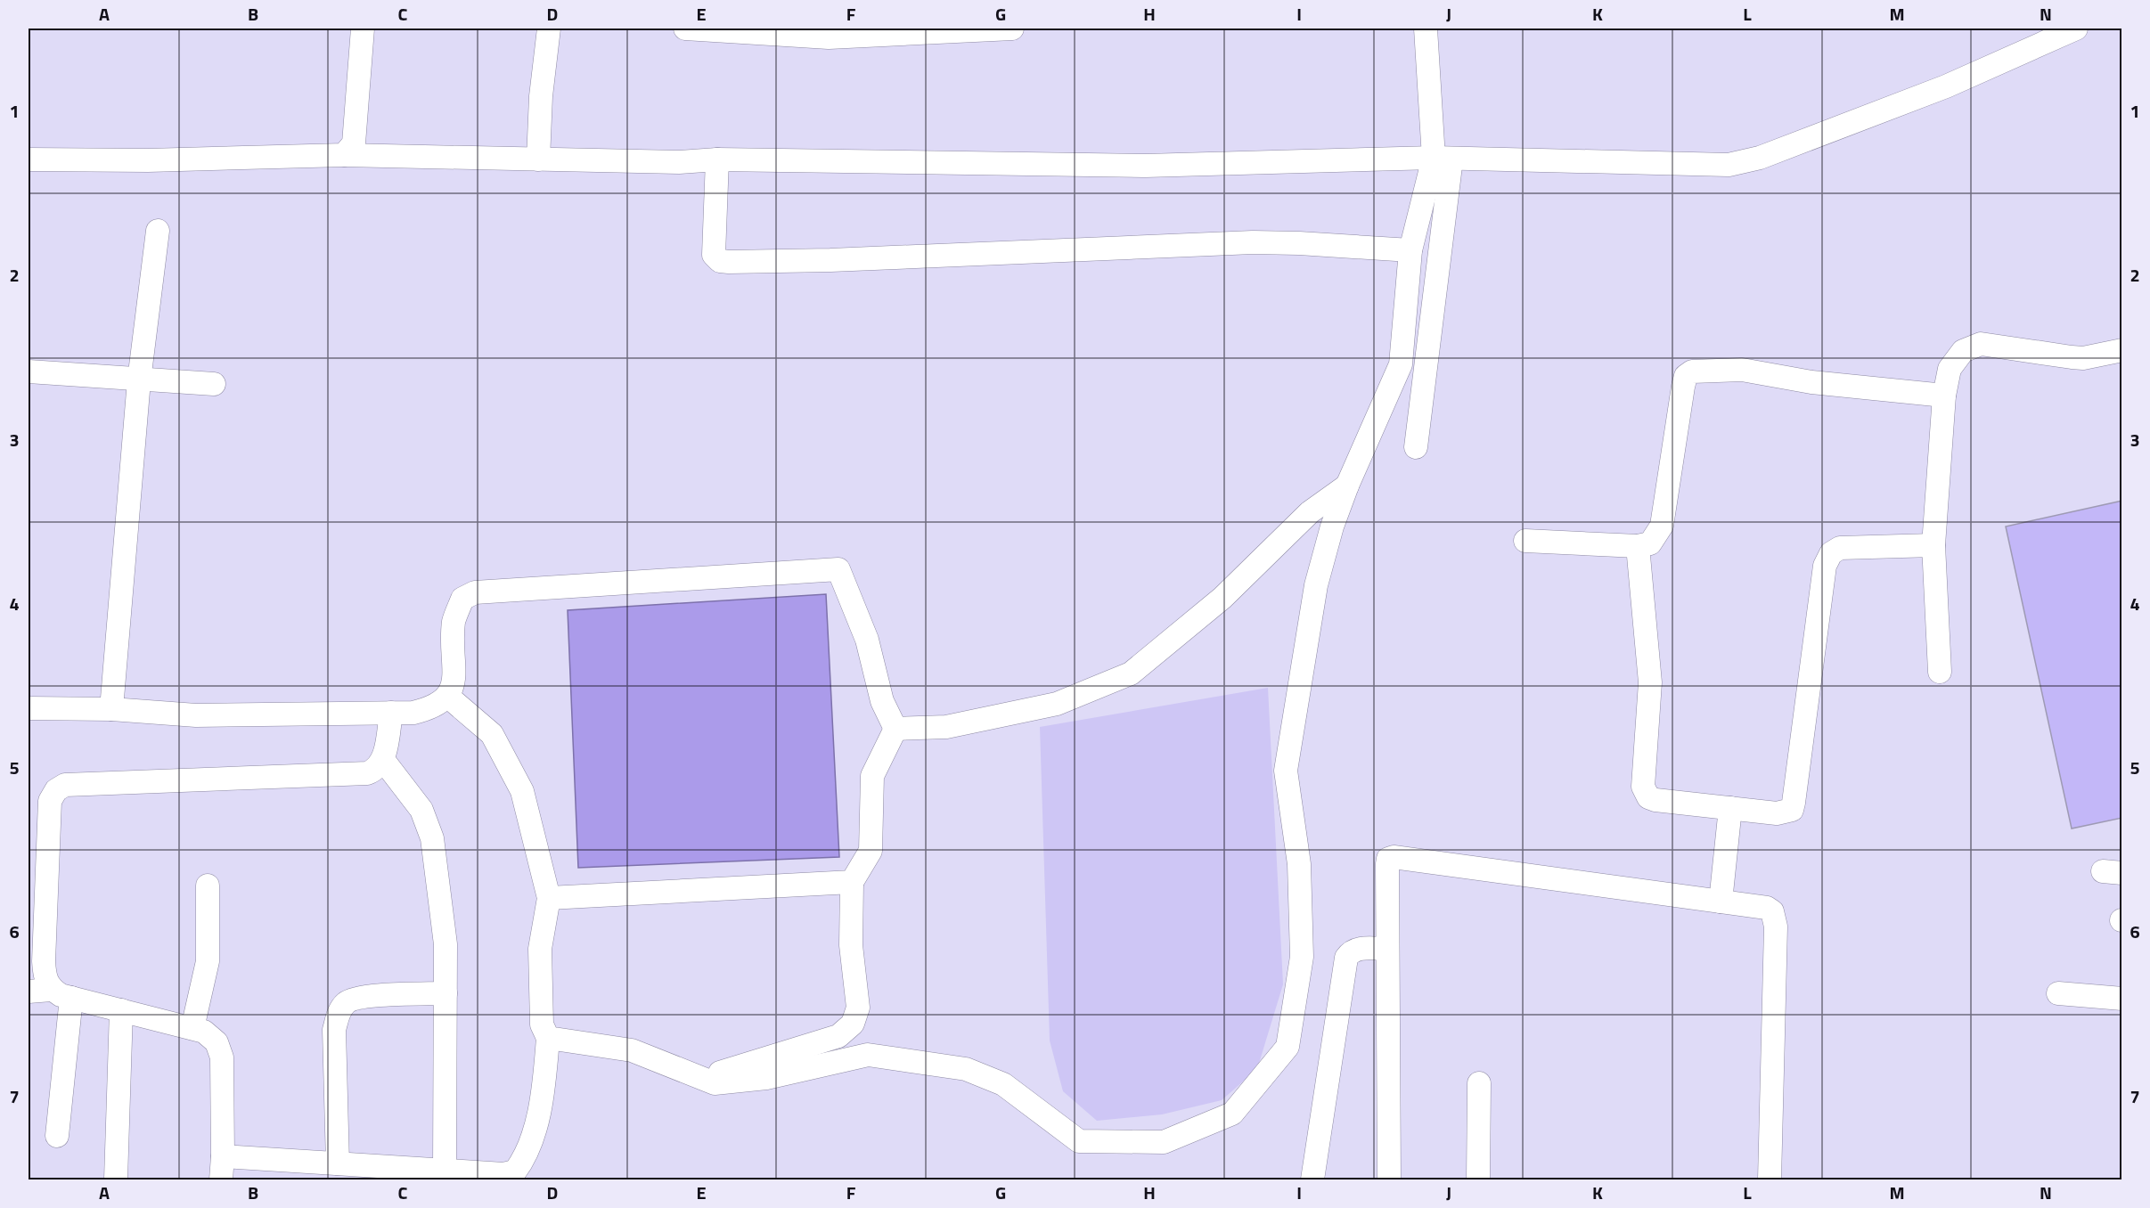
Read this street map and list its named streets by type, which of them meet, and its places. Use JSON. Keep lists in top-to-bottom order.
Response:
{
  "grid": {
    "columns": [
      "A",
      "B",
      "C",
      "D",
      "E",
      "F",
      "G",
      "H",
      "I",
      "J",
      "K",
      "L",
      "M",
      "N"
    ],
    "rows": [
      "1",
      "2",
      "3",
      "4",
      "5",
      "6",
      "7"
    ]
  }
}
